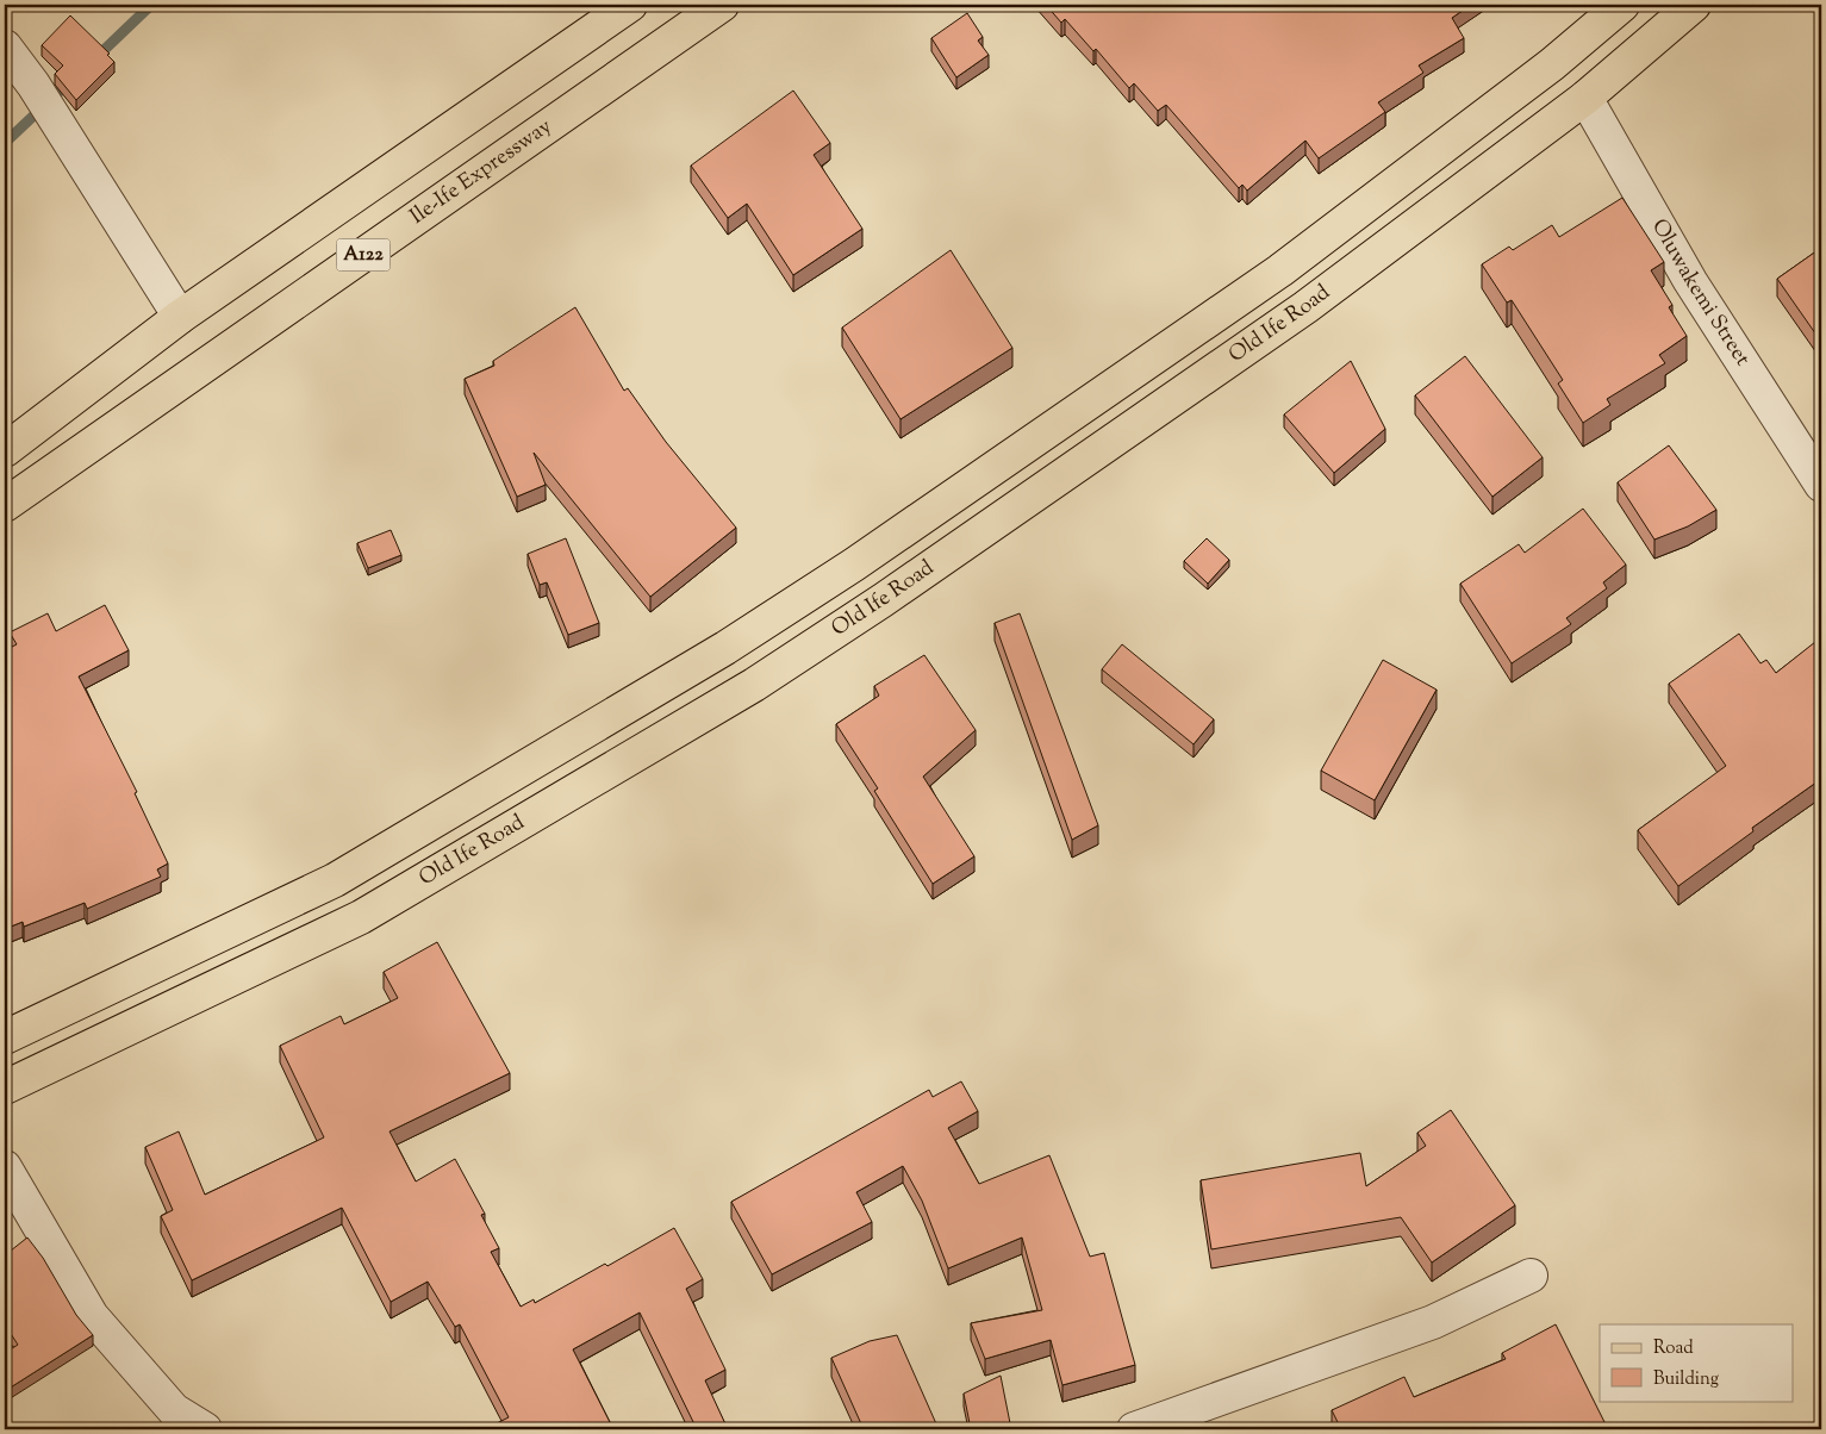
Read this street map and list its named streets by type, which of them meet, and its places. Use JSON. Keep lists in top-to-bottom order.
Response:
{
  "streets": {
    "main road": ["Ile-Ife Expressway", "A122", "Old Ife Road"],
    "street": ["Oluwakemi Street"]
  },
  "crossings": [
    ["Oluwakemi Street", "Old Ife Road"]
  ],
  "legend": ["Road", "Building"]
}
